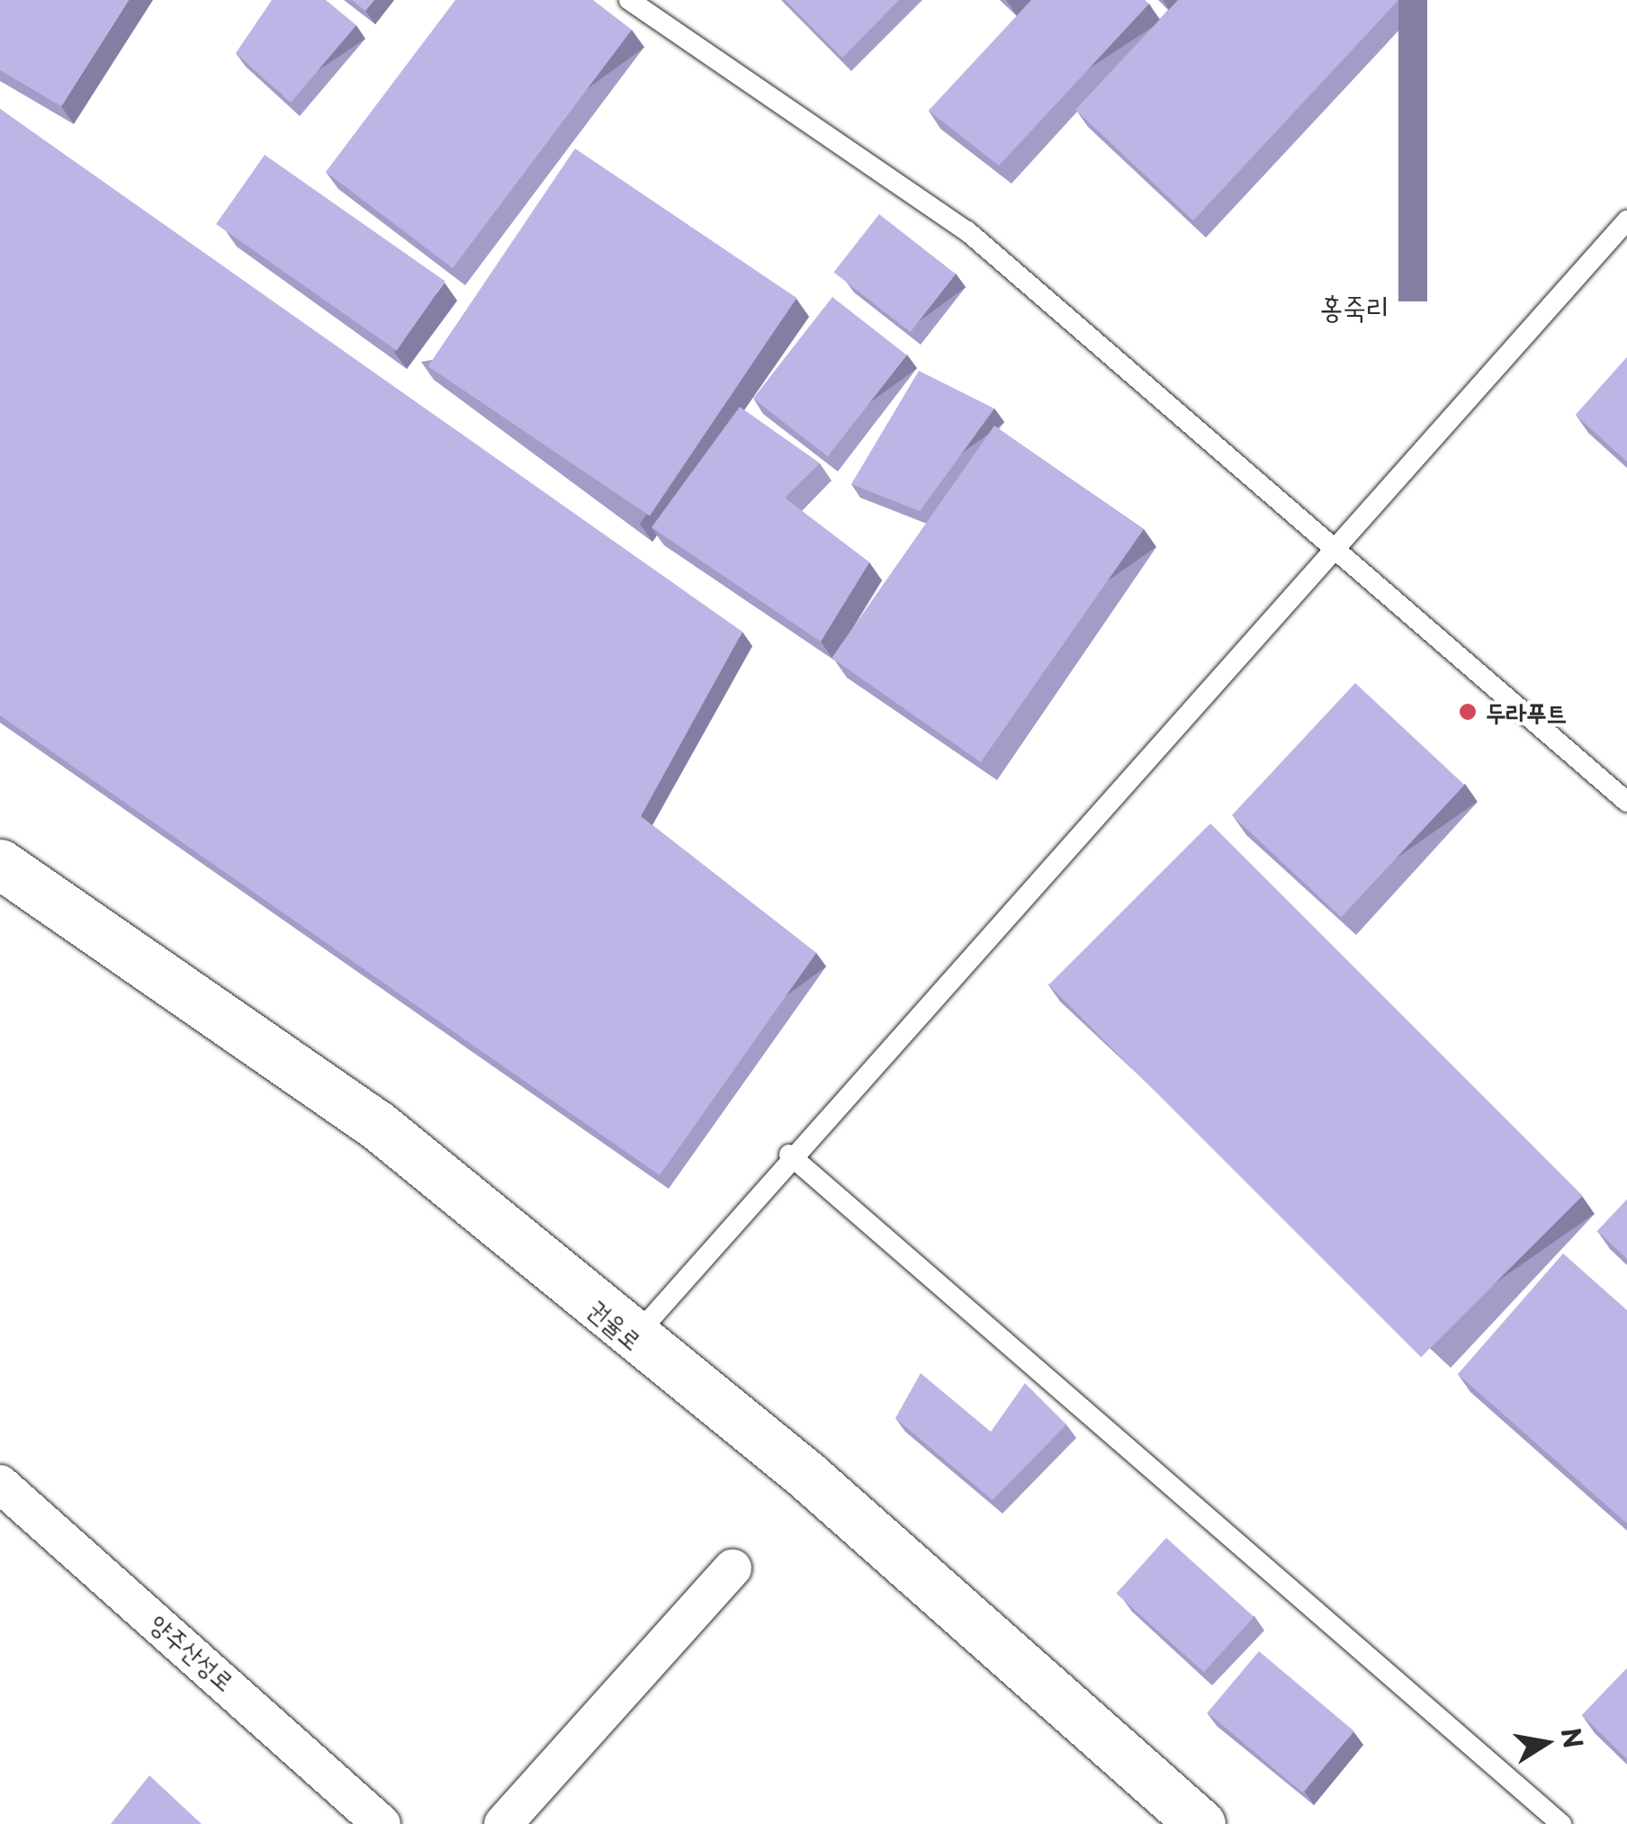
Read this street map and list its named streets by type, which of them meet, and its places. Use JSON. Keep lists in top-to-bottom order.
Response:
{
  "streets": {
    "main road": ["권율로"],
    "street": ["양주산성로"]
  },
  "districts": ["홍죽리"],
  "places": ["두라푸트"],
  "north": "right"
}
